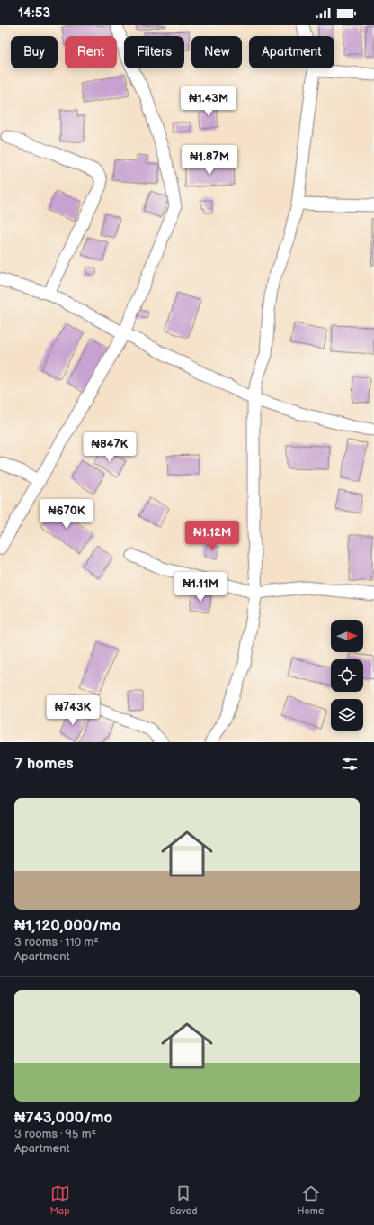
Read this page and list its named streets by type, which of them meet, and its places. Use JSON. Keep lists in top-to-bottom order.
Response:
{
  "north": "right",
  "page": {
    "status": "14:53",
    "chip": [
      "Buy",
      "Rent",
      "Filters",
      "New",
      "Apartment"
    ],
    "price": [
      "₦1.43M",
      "₦1.87M",
      "₦847K",
      "₦670K",
      "₦1.12M",
      "₦1.11M",
      "₦743K"
    ],
    "heading": "7 homes",
    "list": [
      {
        "name": "₦1,120,000/mo",
        "note": "3 rooms · 110 m² · Apartment"
      },
      {
        "name": "₦743,000/mo",
        "note": "3 rooms · 95 m² · Apartment"
      }
    ],
    "tabs": ["Map", "Saved", "Home"]
  }
}
